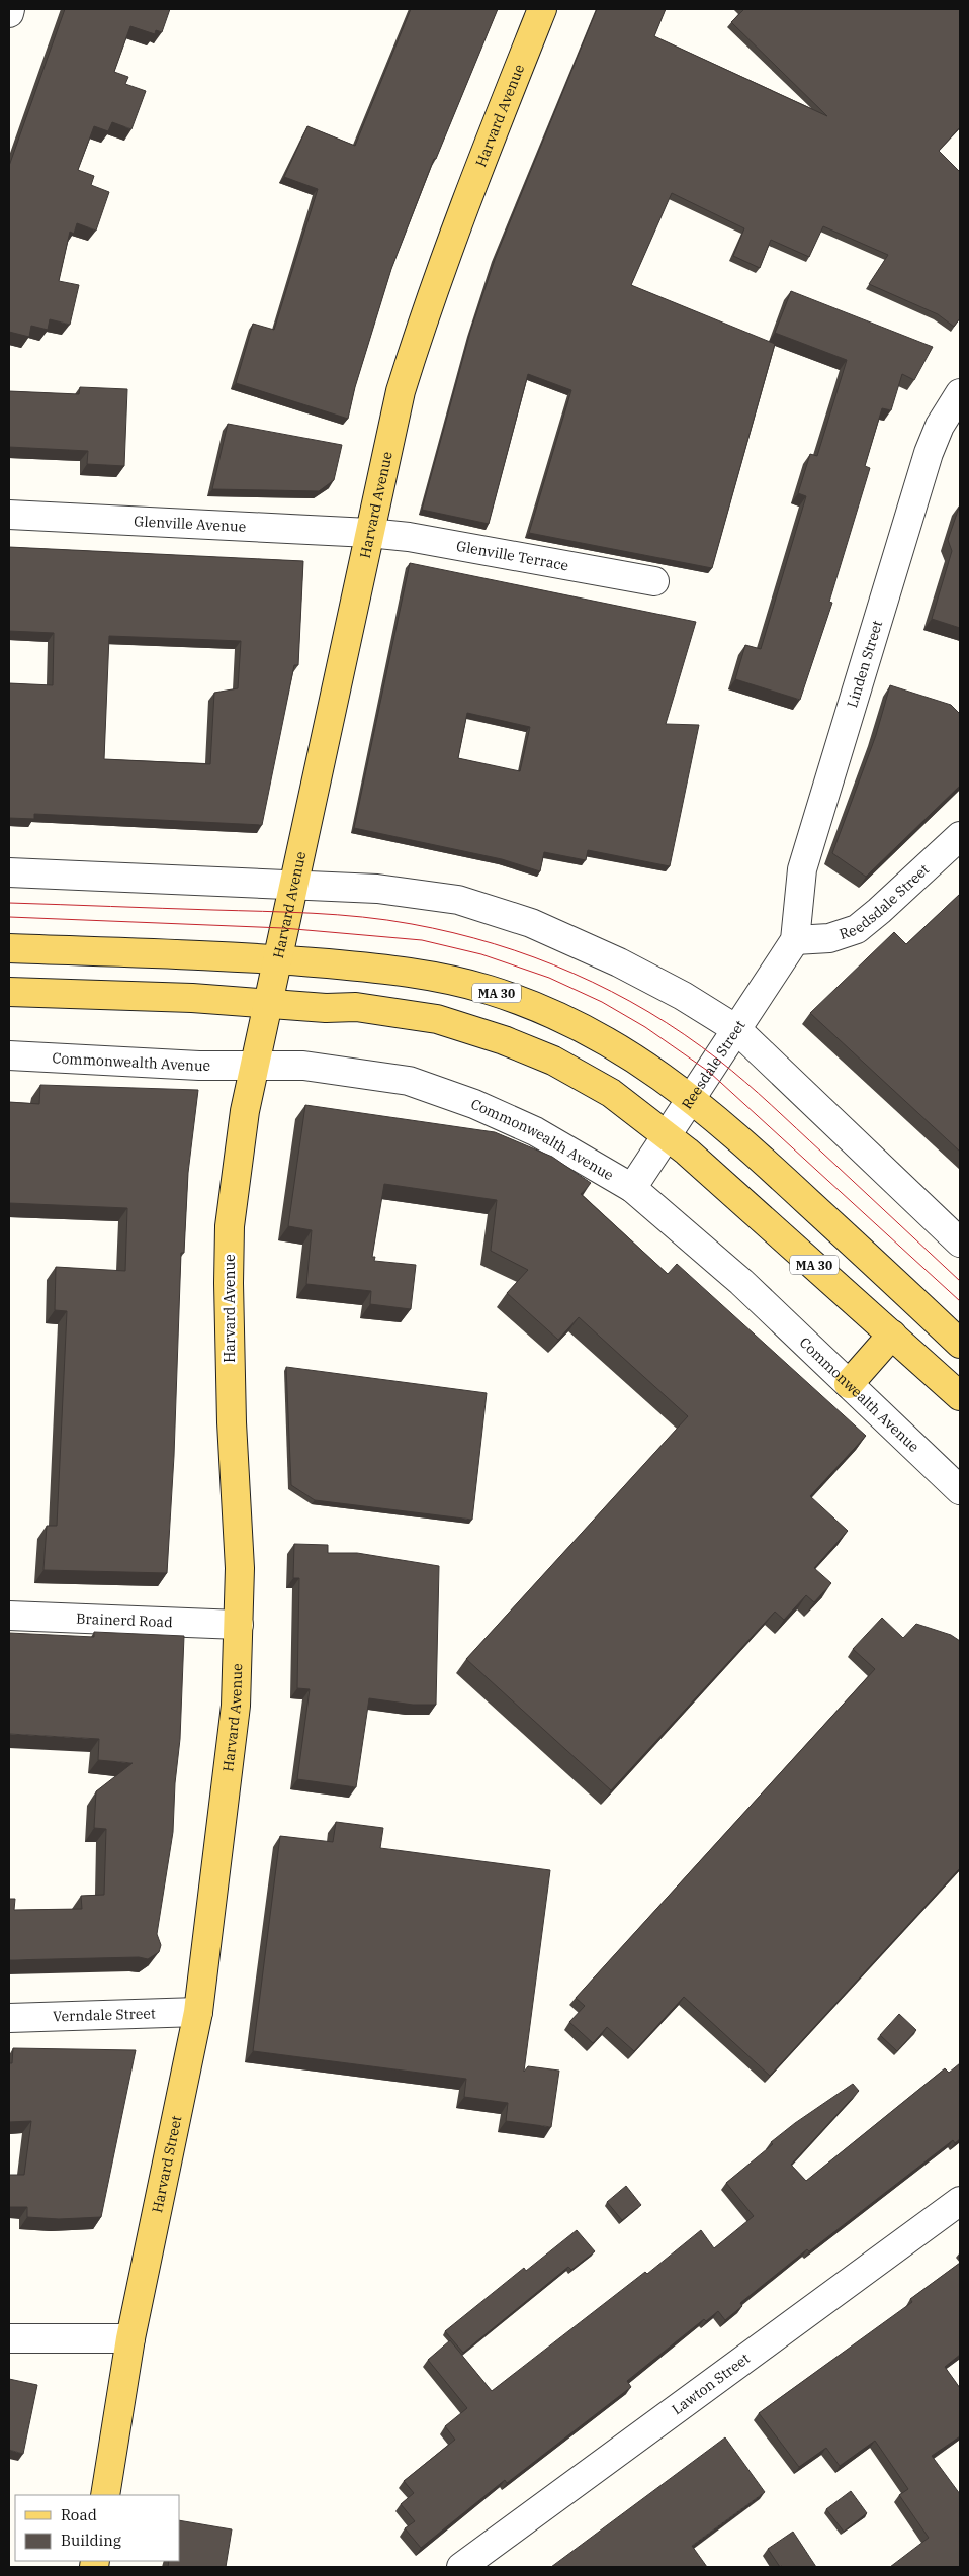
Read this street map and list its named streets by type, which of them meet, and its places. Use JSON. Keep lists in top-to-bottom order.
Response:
{
  "streets": {
    "main road": ["Harvard Avenue", "MA 30", "Harvard Street"],
    "street": [
      "Glenville Avenue",
      "Glenville Terrace",
      "Linden Street",
      "Reedsdale Street",
      "Commonwealth Avenue",
      "Reesdale Street",
      "Brainerd Road",
      "Verndale Street",
      "Lawton Street"
    ]
  },
  "crossings": [
    ["Harvard Avenue", "Glenville Avenue"],
    ["Harvard Avenue", "Glenville Terrace"],
    ["Harvard Avenue", "MA 30"],
    ["Harvard Avenue", "Commonwealth Avenue"],
    ["Harvard Avenue", "Brainerd Road"],
    ["Harvard Avenue", "Harvard Street"],
    ["Glenville Avenue", "Glenville Terrace"],
    ["Linden Street", "Reedsdale Street"],
    ["Linden Street", "Reesdale Street"],
    ["Reedsdale Street", "Reesdale Street"],
    ["MA 30", "Reesdale Street"],
    ["Commonwealth Avenue", "Reesdale Street"],
    ["Verndale Street", "Harvard Street"]
  ],
  "legend": ["Road", "Building"]
}
